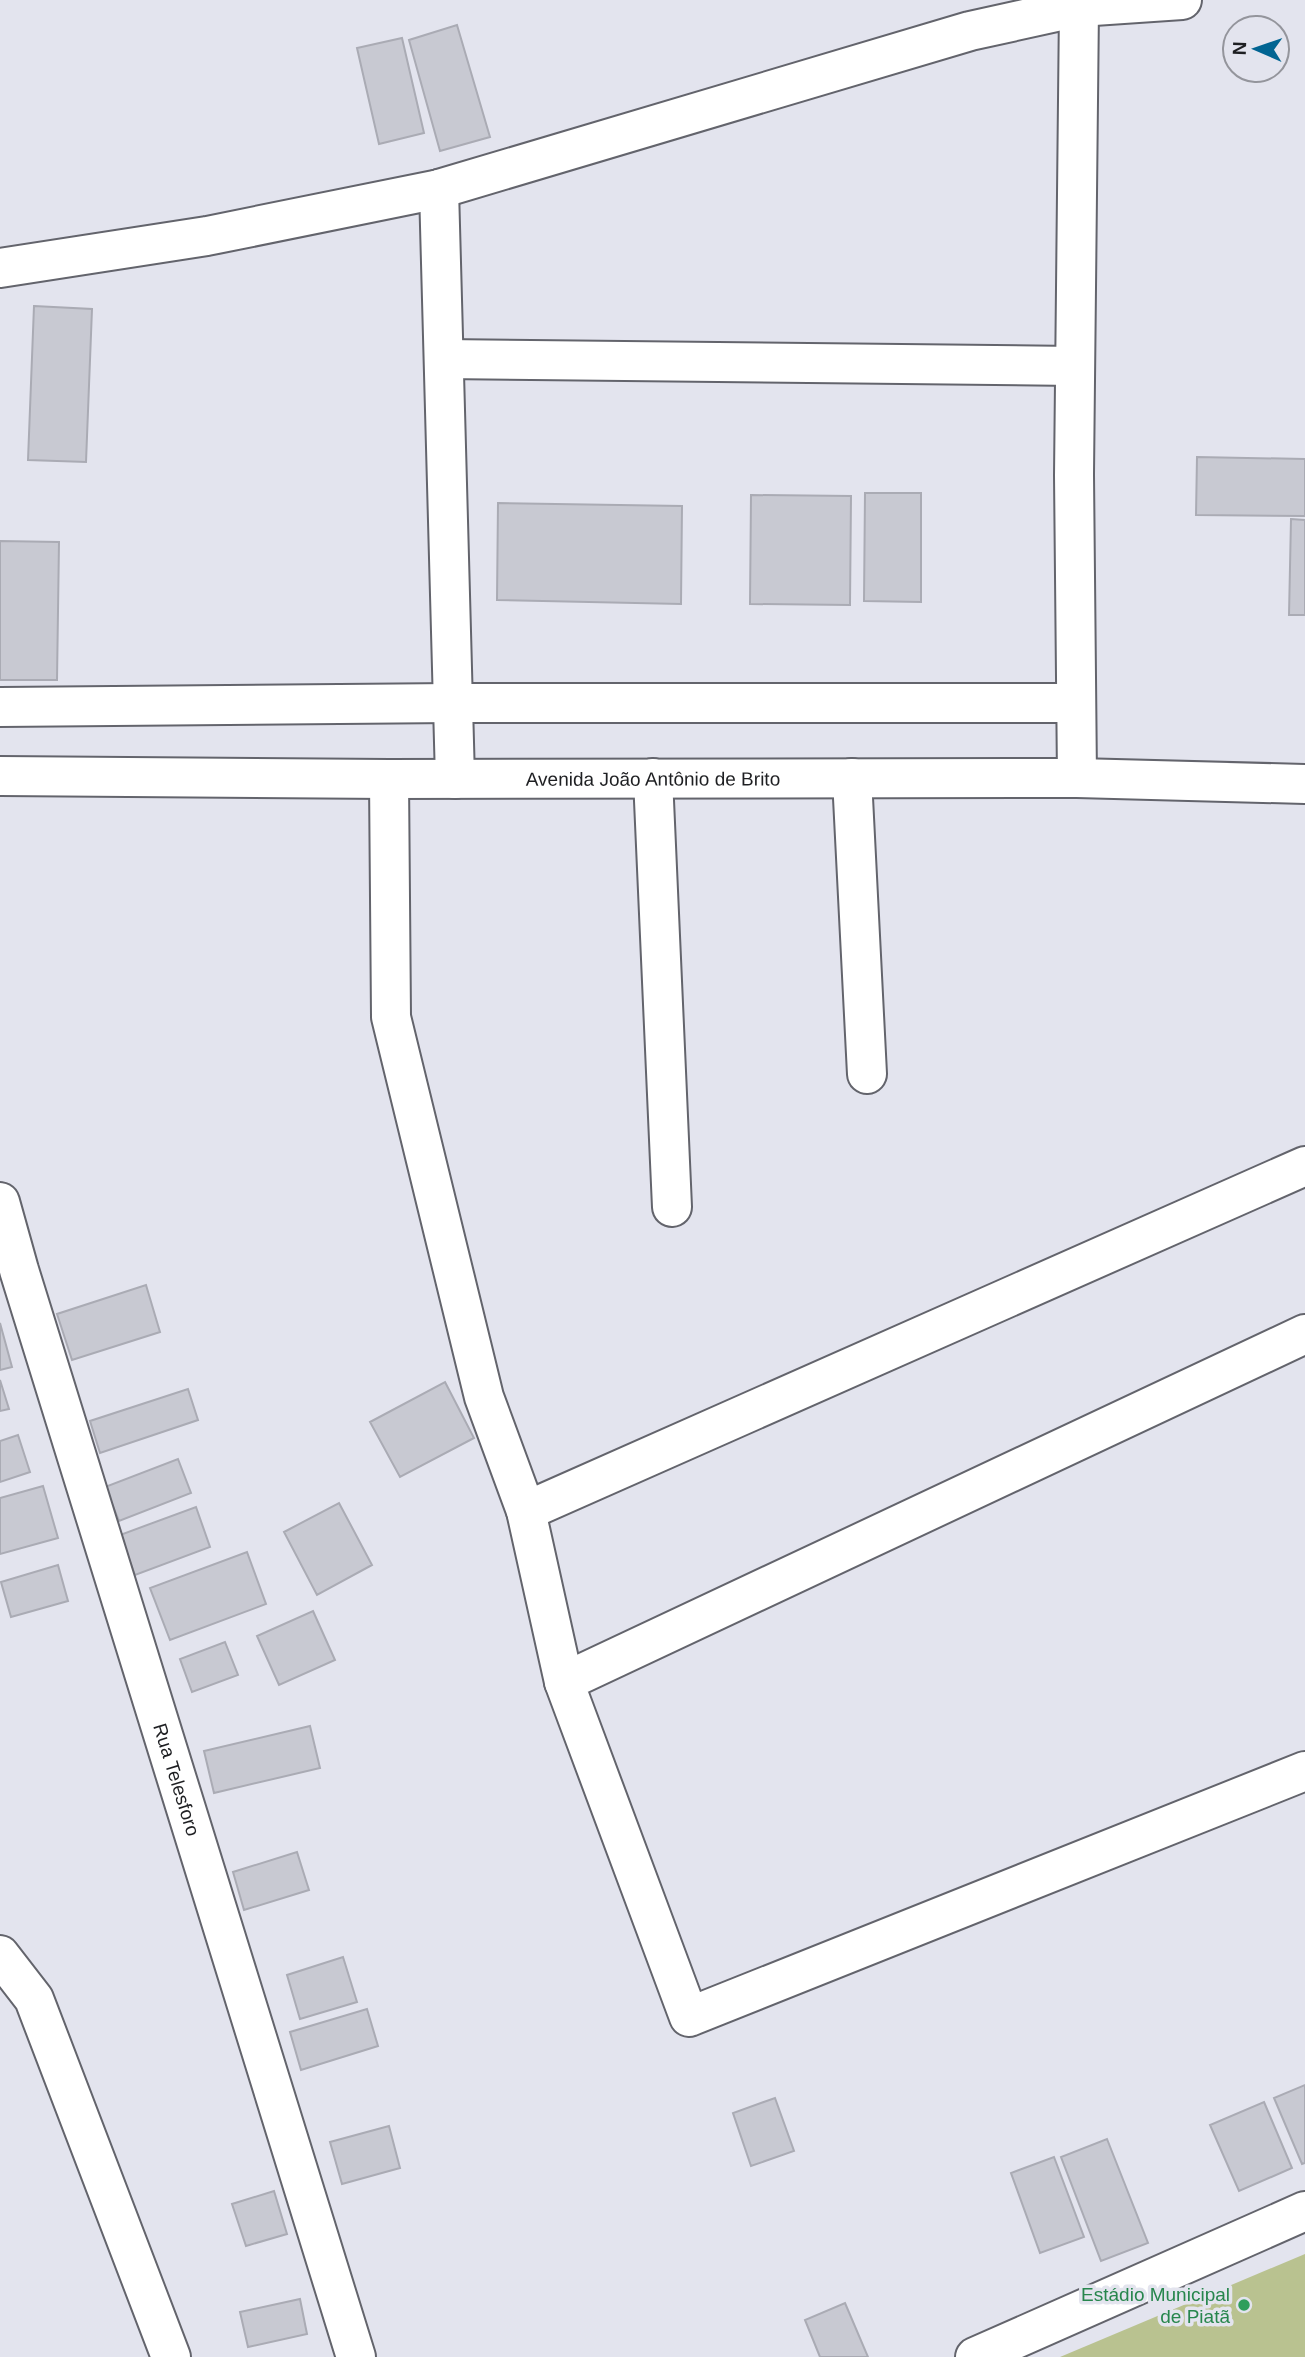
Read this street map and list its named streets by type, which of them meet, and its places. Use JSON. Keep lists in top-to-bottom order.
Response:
{
  "streets": {
    "street": ["Avenida João Antônio de Brito", "Rua Telesforo"]
  },
  "places": ["Estádio Municipal de Piatã"],
  "north": "left"
}
